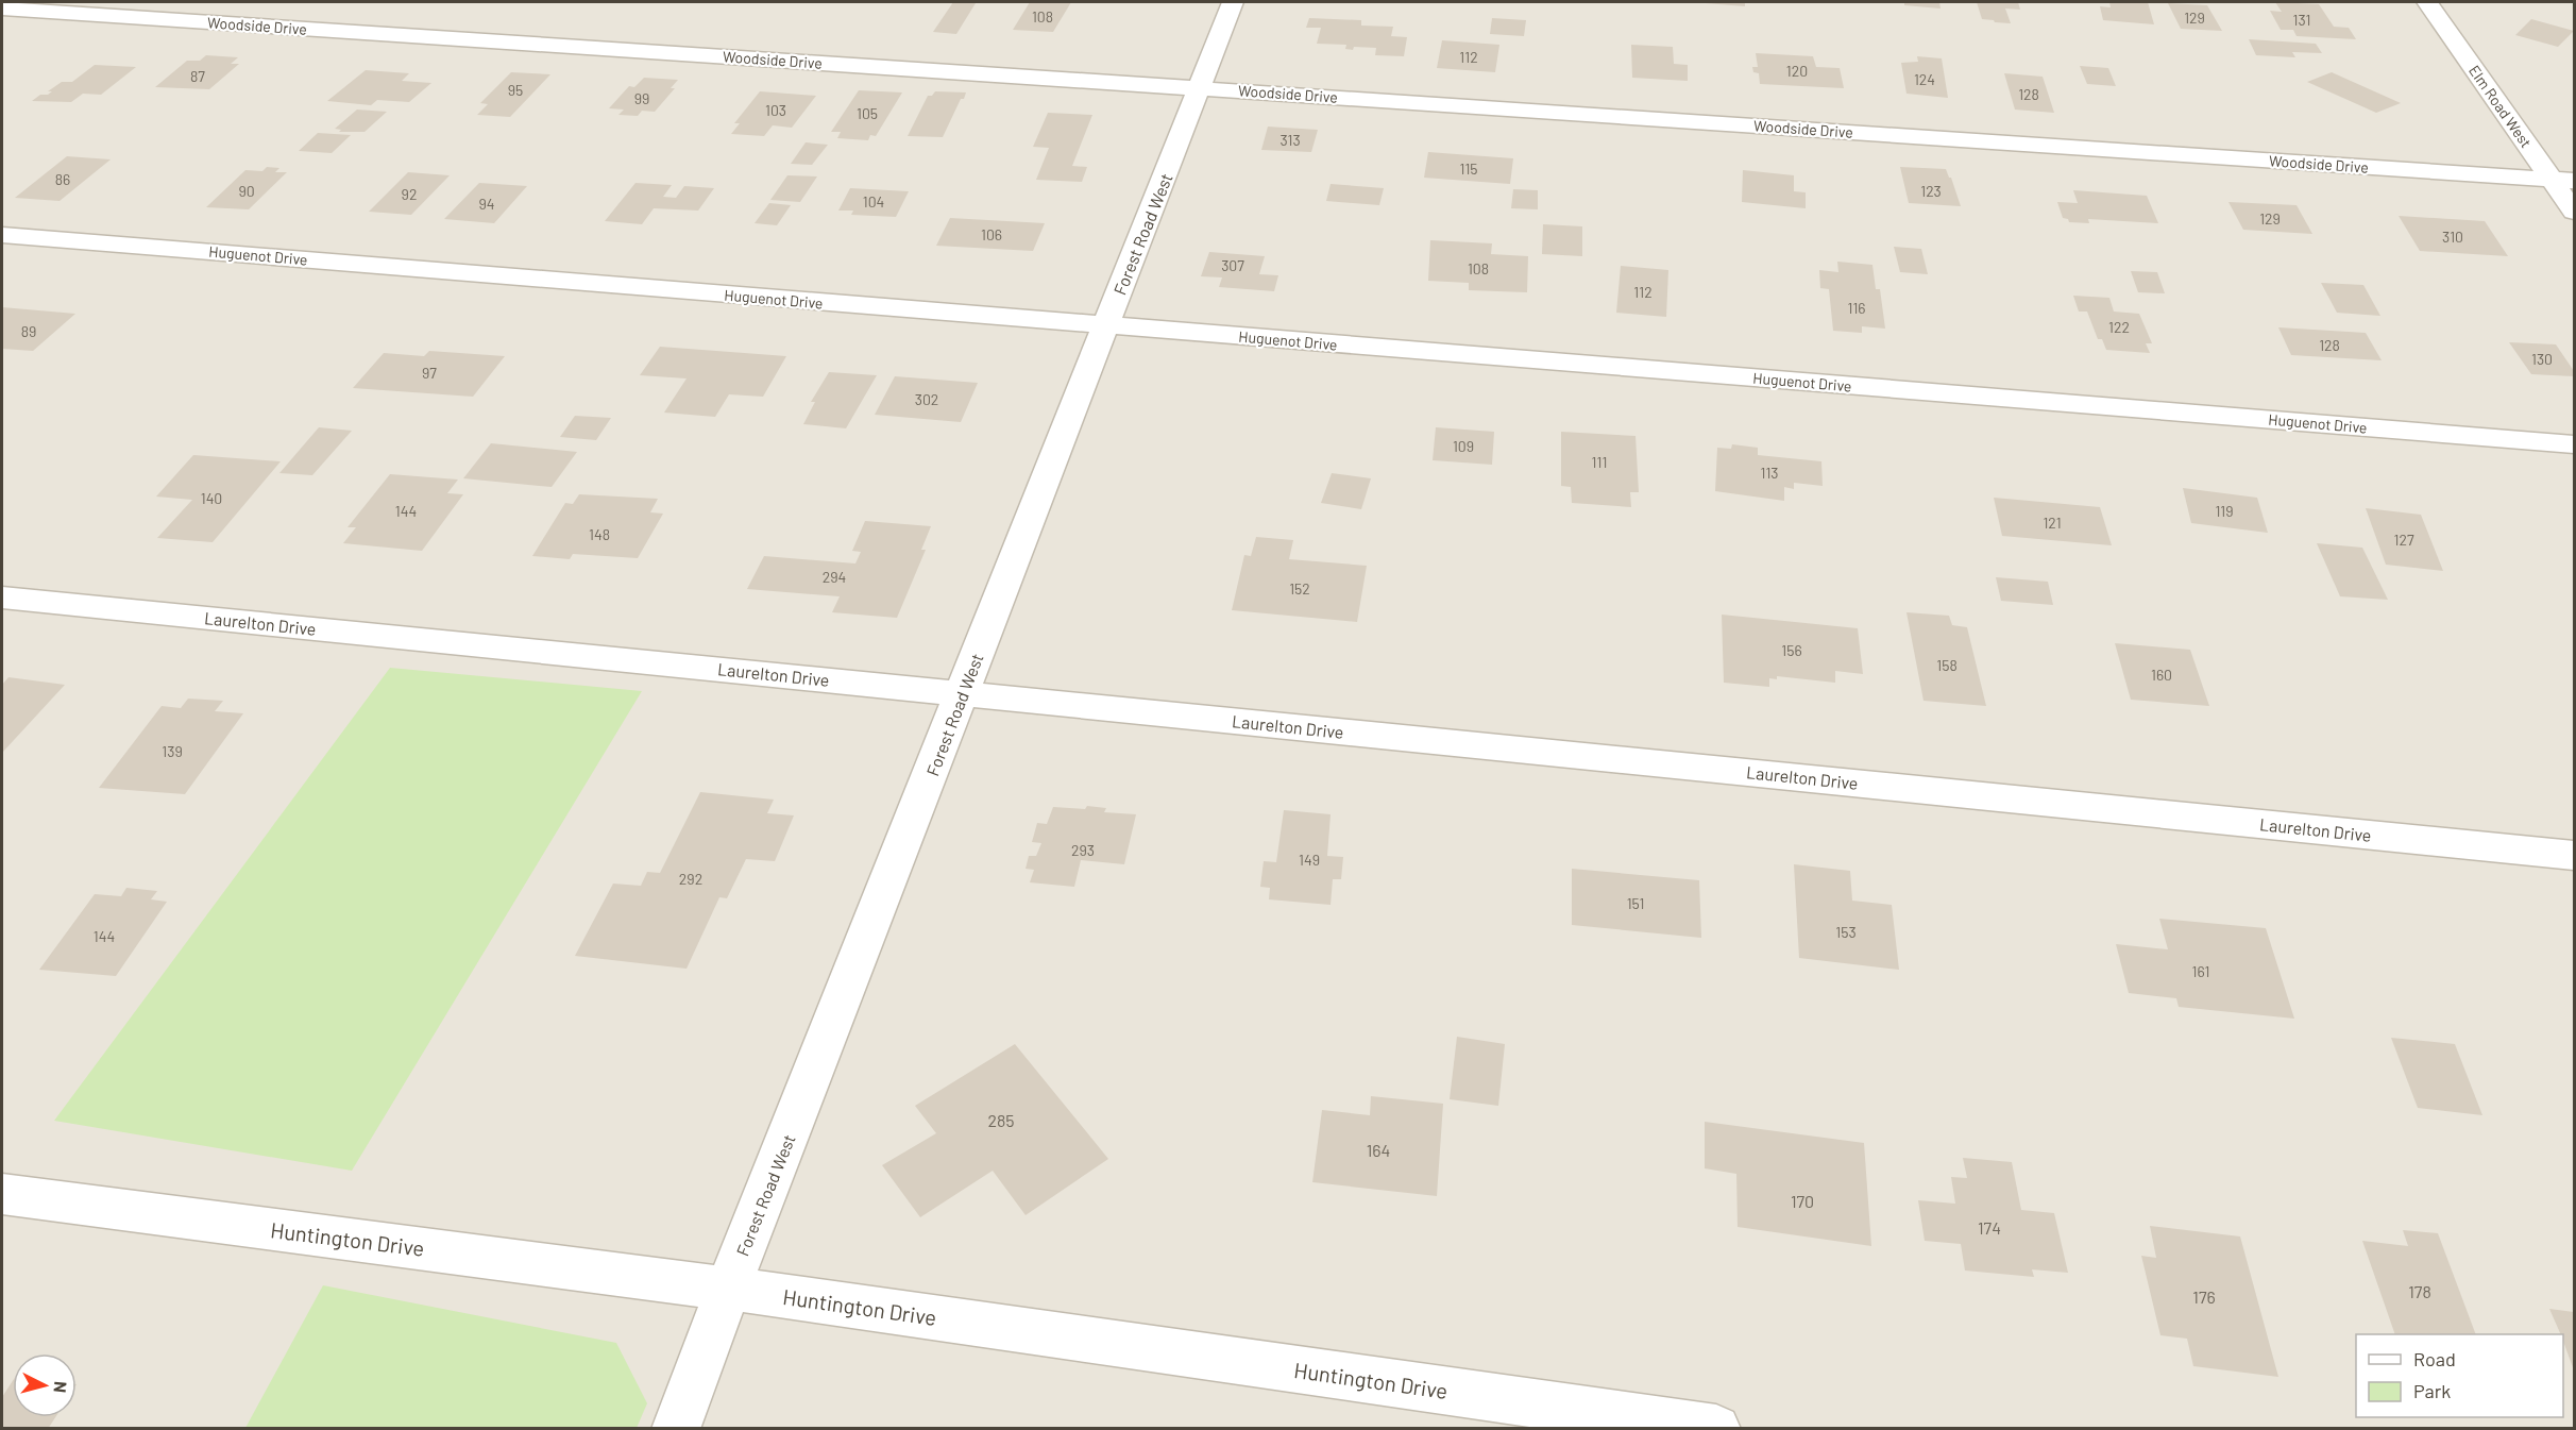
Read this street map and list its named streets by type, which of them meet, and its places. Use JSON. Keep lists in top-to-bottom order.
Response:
{
  "streets": {
    "street": [
      "Woodside Drive",
      "Elm Road West",
      "Forest Road West",
      "Huguenot Drive",
      "Laurelton Drive",
      "Huntington Drive"
    ]
  },
  "crossings": [
    ["Woodside Drive", "Elm Road West"],
    ["Woodside Drive", "Forest Road West"],
    ["Forest Road West", "Huguenot Drive"],
    ["Forest Road West", "Laurelton Drive"],
    ["Forest Road West", "Huntington Drive"]
  ],
  "house_numbers": [
    "108",
    "129",
    "131",
    "112",
    "120",
    "87",
    "124",
    "95",
    "128",
    "99",
    "103",
    "105",
    "313",
    "115",
    "86",
    "90",
    "123",
    "92",
    "104",
    "94",
    "129",
    "106",
    "310",
    "307",
    "108",
    "112",
    "116",
    "122",
    "89",
    "128",
    "130",
    "97",
    "302",
    "109",
    "111",
    "113",
    "140",
    "144",
    "119",
    "121",
    "148",
    "127",
    "294",
    "152",
    "156",
    "158",
    "160",
    "139",
    "293",
    "149",
    "292",
    "151",
    "153",
    "144",
    "161",
    "285",
    "164",
    "170",
    "174",
    "178",
    "176"
  ],
  "legend": ["Road", "Park"],
  "north": "right"
}
